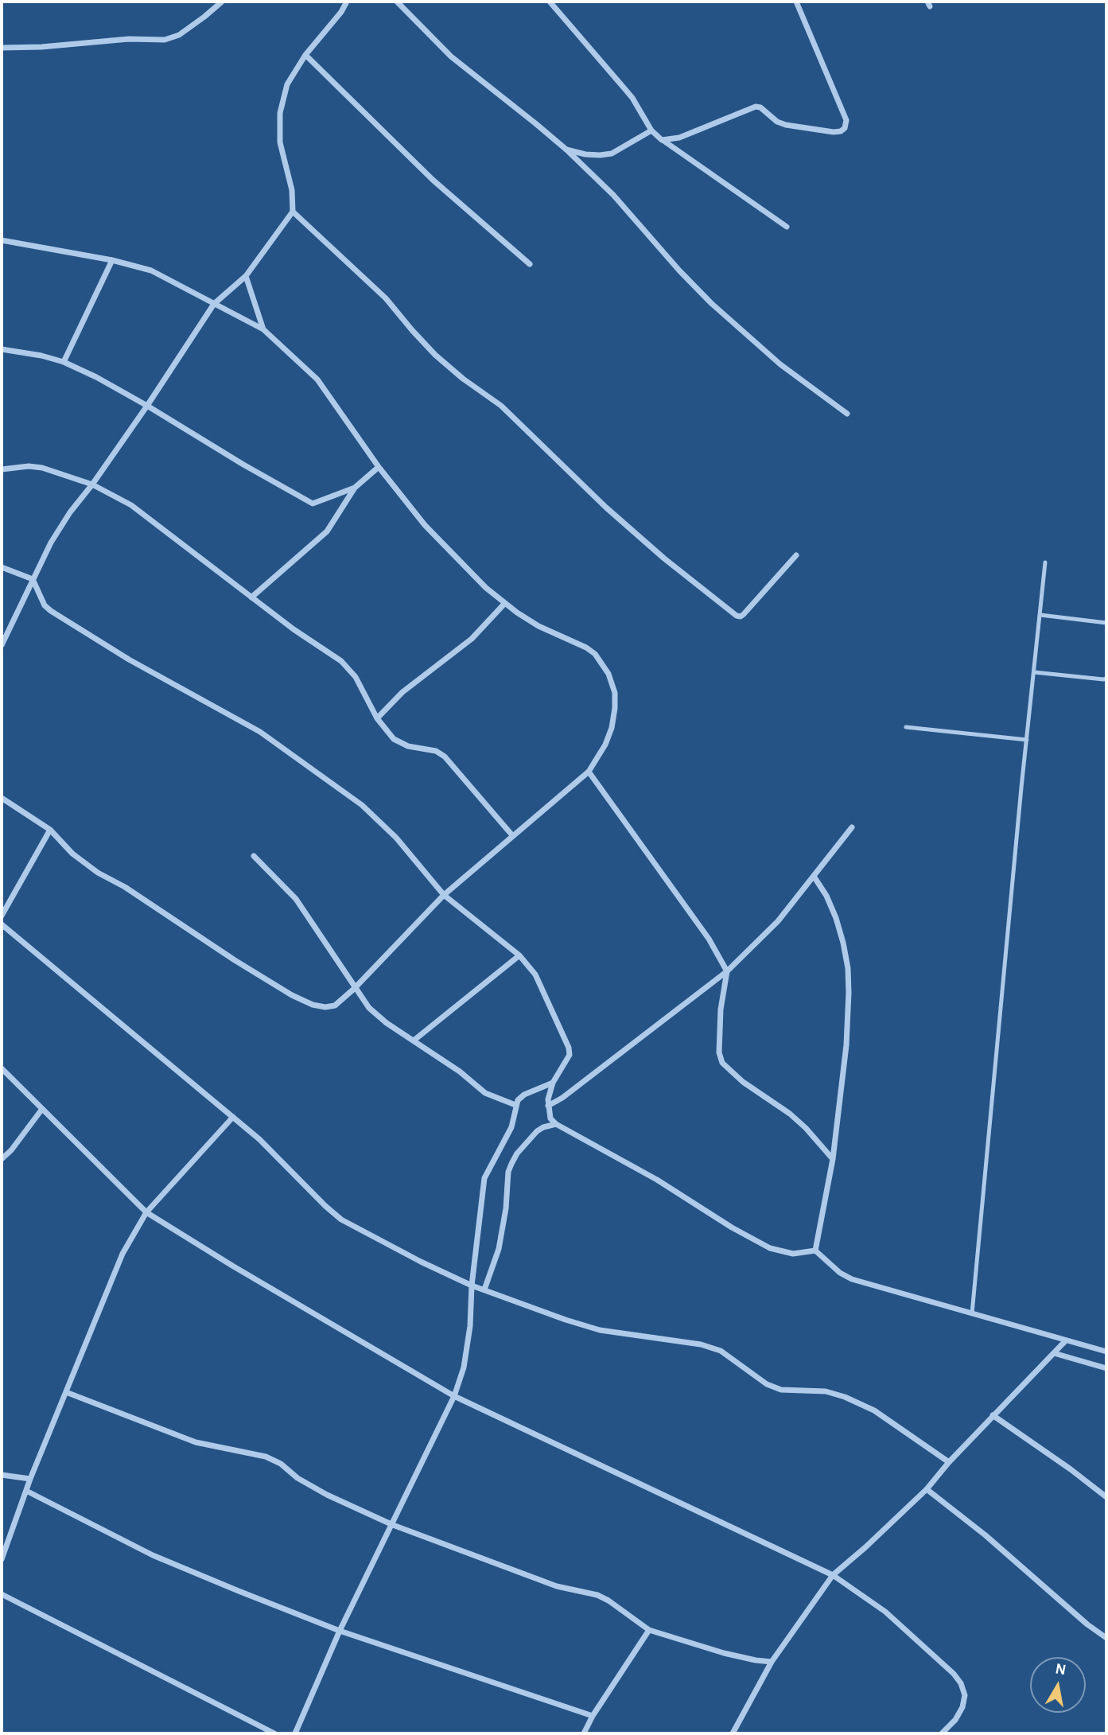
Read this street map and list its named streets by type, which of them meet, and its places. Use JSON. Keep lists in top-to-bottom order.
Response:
{
  "north": "top"
}
